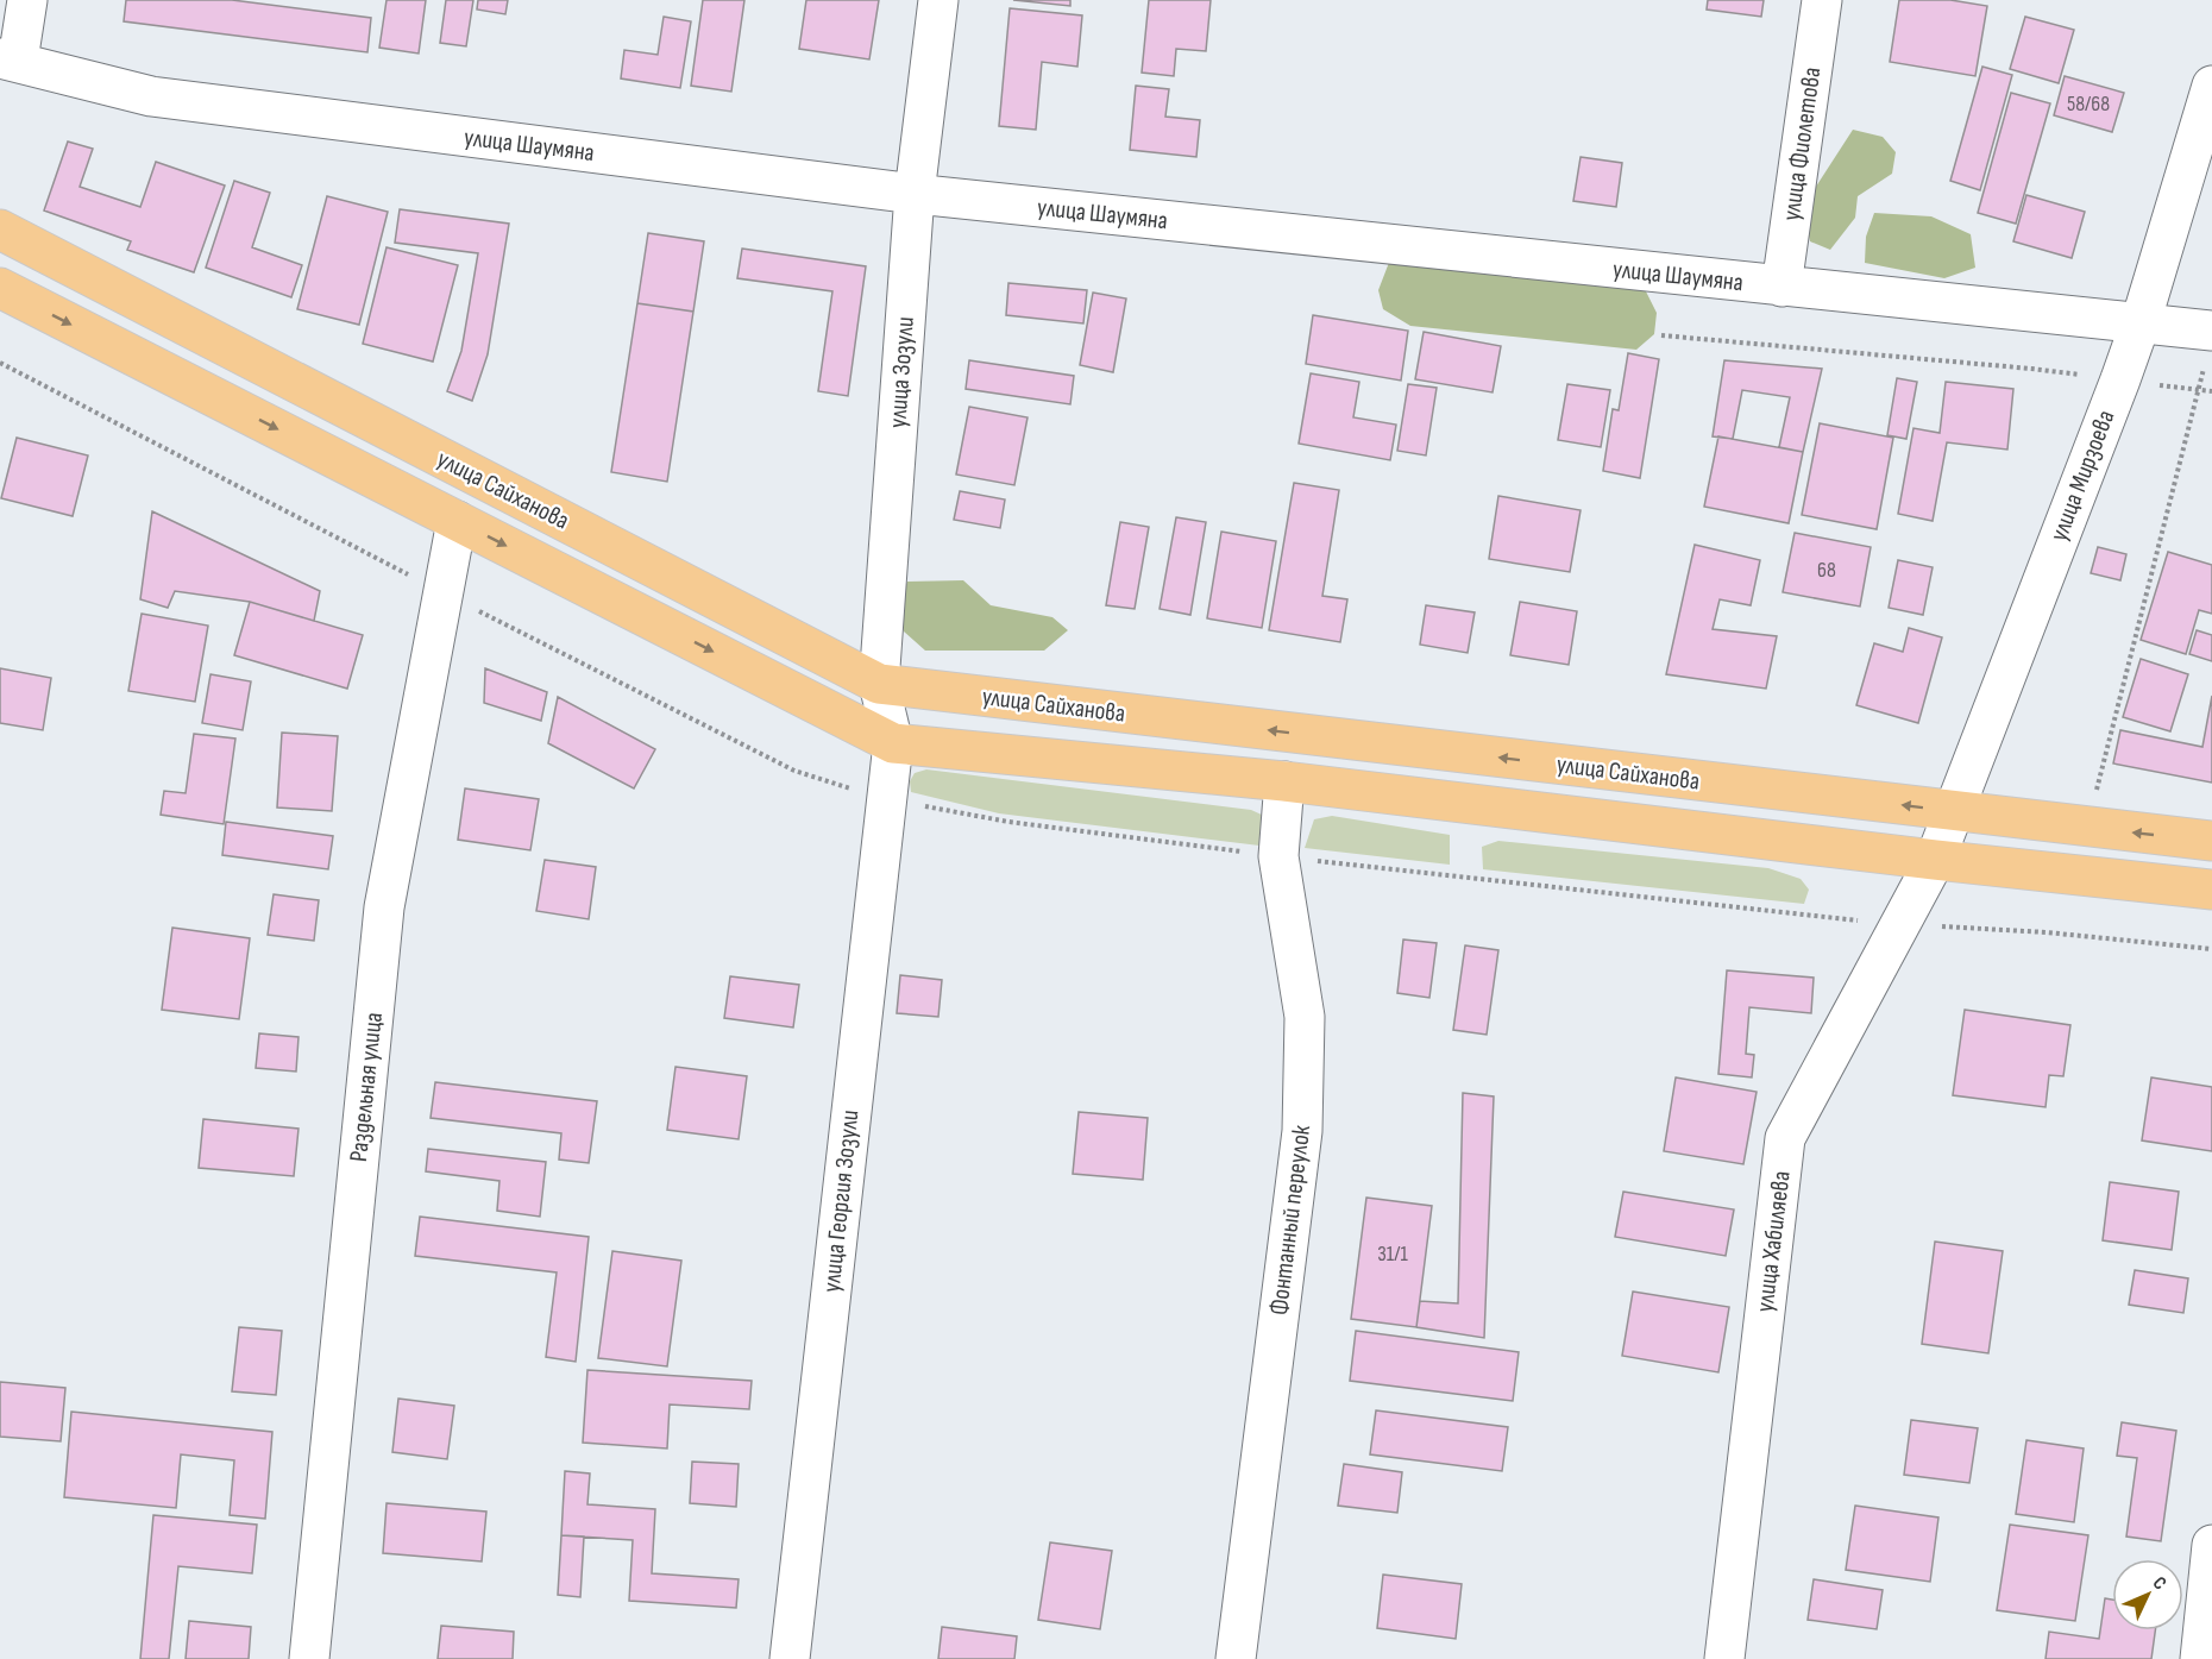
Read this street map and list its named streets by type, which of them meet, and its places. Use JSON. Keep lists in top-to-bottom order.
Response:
{
  "streets": {
    "main road": ["улица Сайханова"],
    "street": [
      "улица Фиолетова",
      "улица Шаумяна",
      "улица Зозули",
      "улица Мирзоева",
      "Раздельная улица",
      "улица Георгия Зозули",
      "Фонтанный переулок",
      "улица Хабиляева"
    ]
  },
  "crossings": [
    ["улица Фиолетова", "улица Шаумяна"],
    ["улица Шаумяна", "улица Зозули"],
    ["улица Шаумяна", "улица Мирзоева"],
    ["улица Зозули", "улица Сайханова"],
    ["улица Зозули", "улица Георгия Зозули"],
    ["улица Мирзоева", "улица Сайханова"],
    ["улица Мирзоева", "улица Хабиляева"],
    ["улица Сайханова", "Раздельная улица"],
    ["улица Сайханова", "улица Георгия Зозули"],
    ["улица Сайханова", "Фонтанный переулок"],
    ["улица Сайханова", "улица Хабиляева"]
  ],
  "house_numbers": ["58/68", "68", "31/1"],
  "north": "top right"
}
